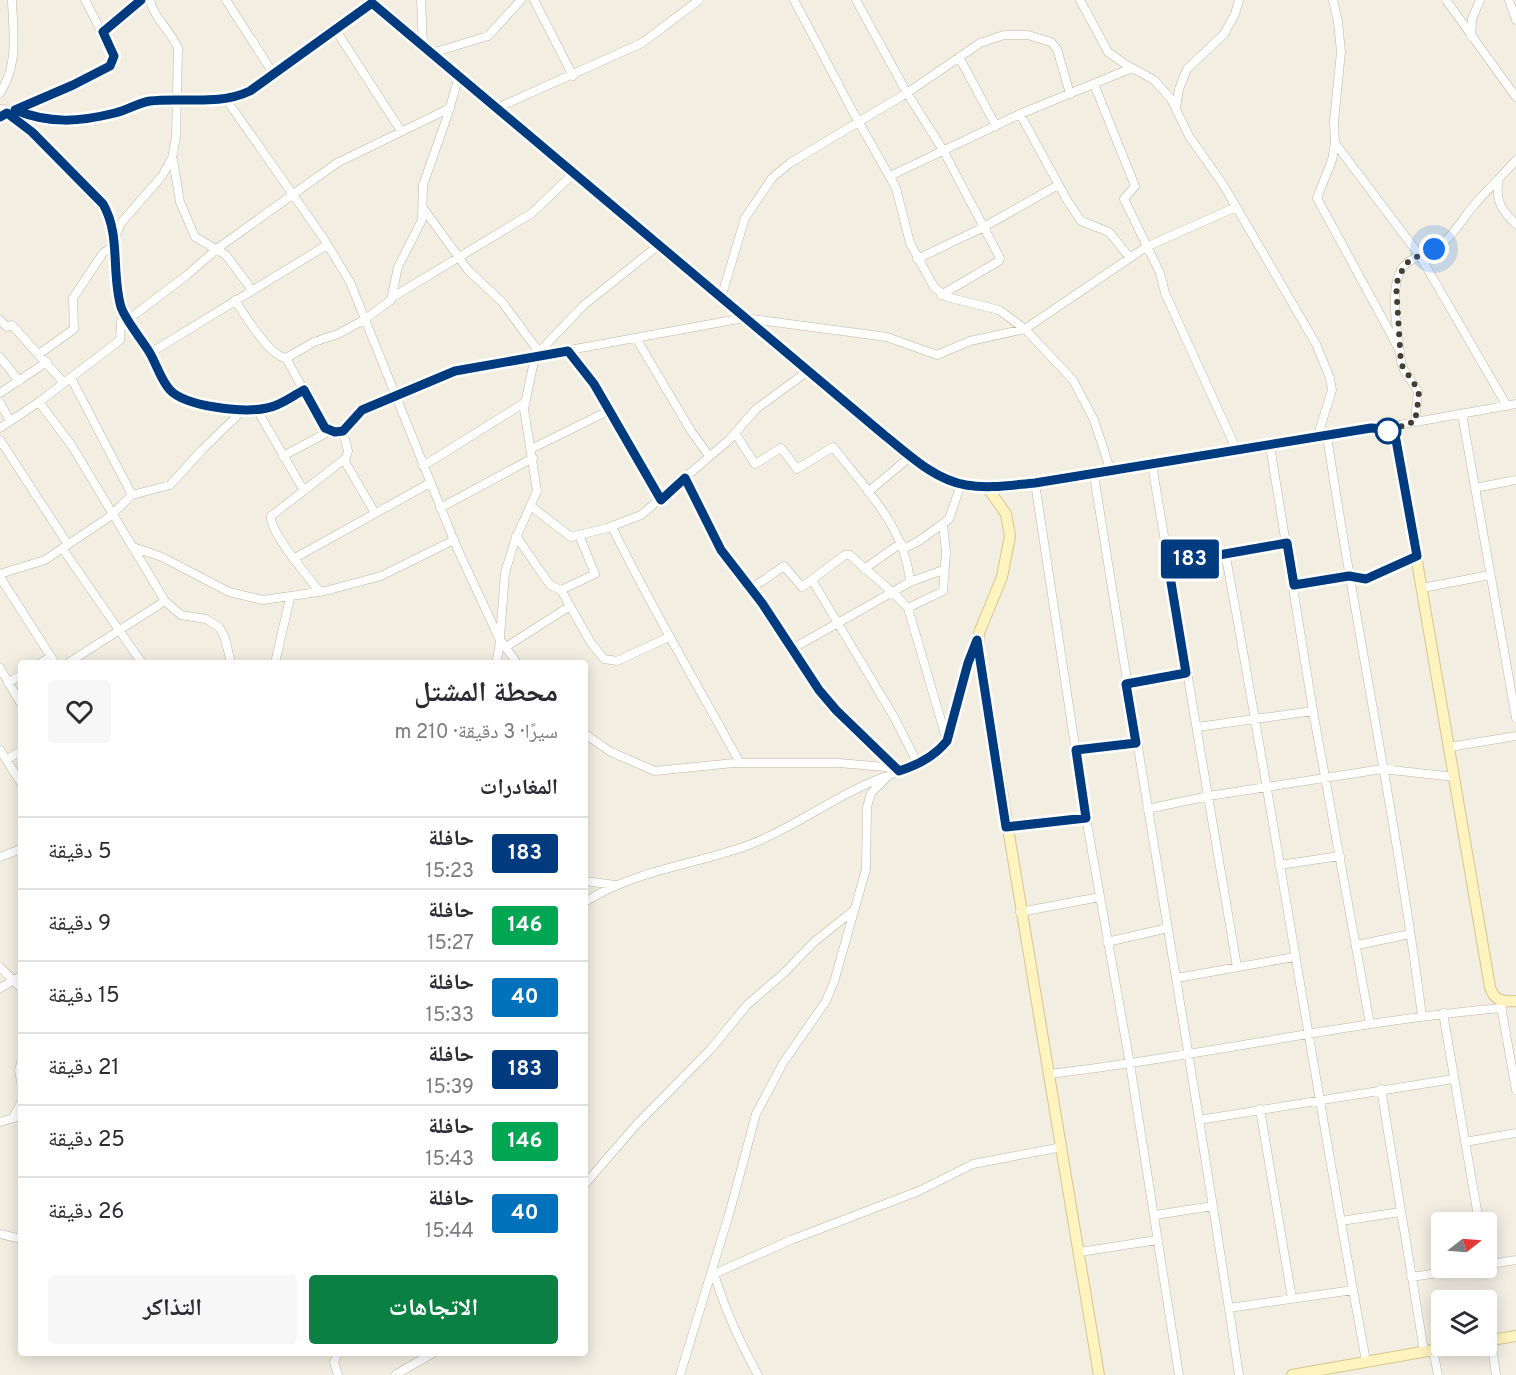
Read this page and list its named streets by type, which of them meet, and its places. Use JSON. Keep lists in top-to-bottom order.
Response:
{
  "lines": ["bus line 183"],
  "north": "right",
  "page": {
    "on_map": "183",
    "heading": [
      ["محطة المشتل", "سيرًا · 3 دقيقة · 210 m"],
      "المغادرات"
    ],
    "list": [
      {
        "mark": "183",
        "name": "حافلة",
        "note": "15:23",
        "value": "5 دقيقة"
      },
      {
        "mark": "146",
        "name": "حافلة",
        "note": "15:27",
        "value": "9 دقيقة"
      },
      {
        "mark": "40",
        "name": "حافلة",
        "note": "15:33",
        "value": "15 دقيقة"
      },
      {
        "mark": "183",
        "name": "حافلة",
        "note": "15:39",
        "value": "21 دقيقة"
      },
      {
        "mark": "146",
        "name": "حافلة",
        "note": "15:43",
        "value": "25 دقيقة"
      },
      {
        "mark": "40",
        "name": "حافلة",
        "note": "15:44",
        "value": "26 دقيقة"
      }
    ],
    "buttons": ["الاتجاهات", "التذاكر"]
  }
}
